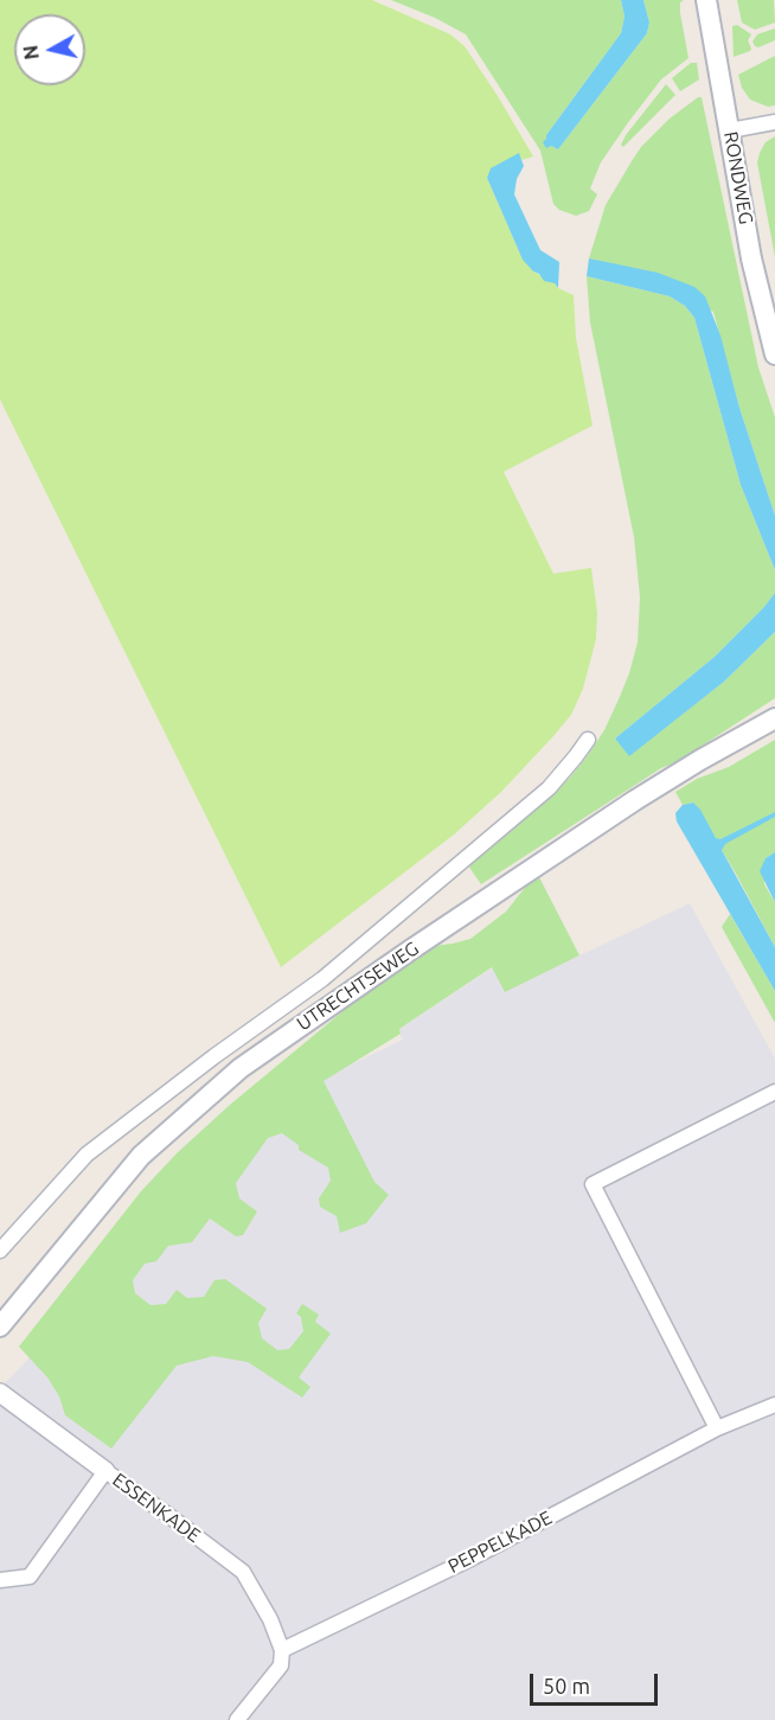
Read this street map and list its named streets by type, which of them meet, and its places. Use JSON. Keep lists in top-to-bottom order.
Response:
{
  "streets": {
    "main road": ["RONDWEG", "UTRECHTSEWEG"],
    "street": ["ESSENKADE", "PEPPELKADE"]
  },
  "crossings": [
    ["ESSENKADE", "PEPPELKADE"]
  ],
  "scale_bar": "50 m",
  "north": "left"
}
